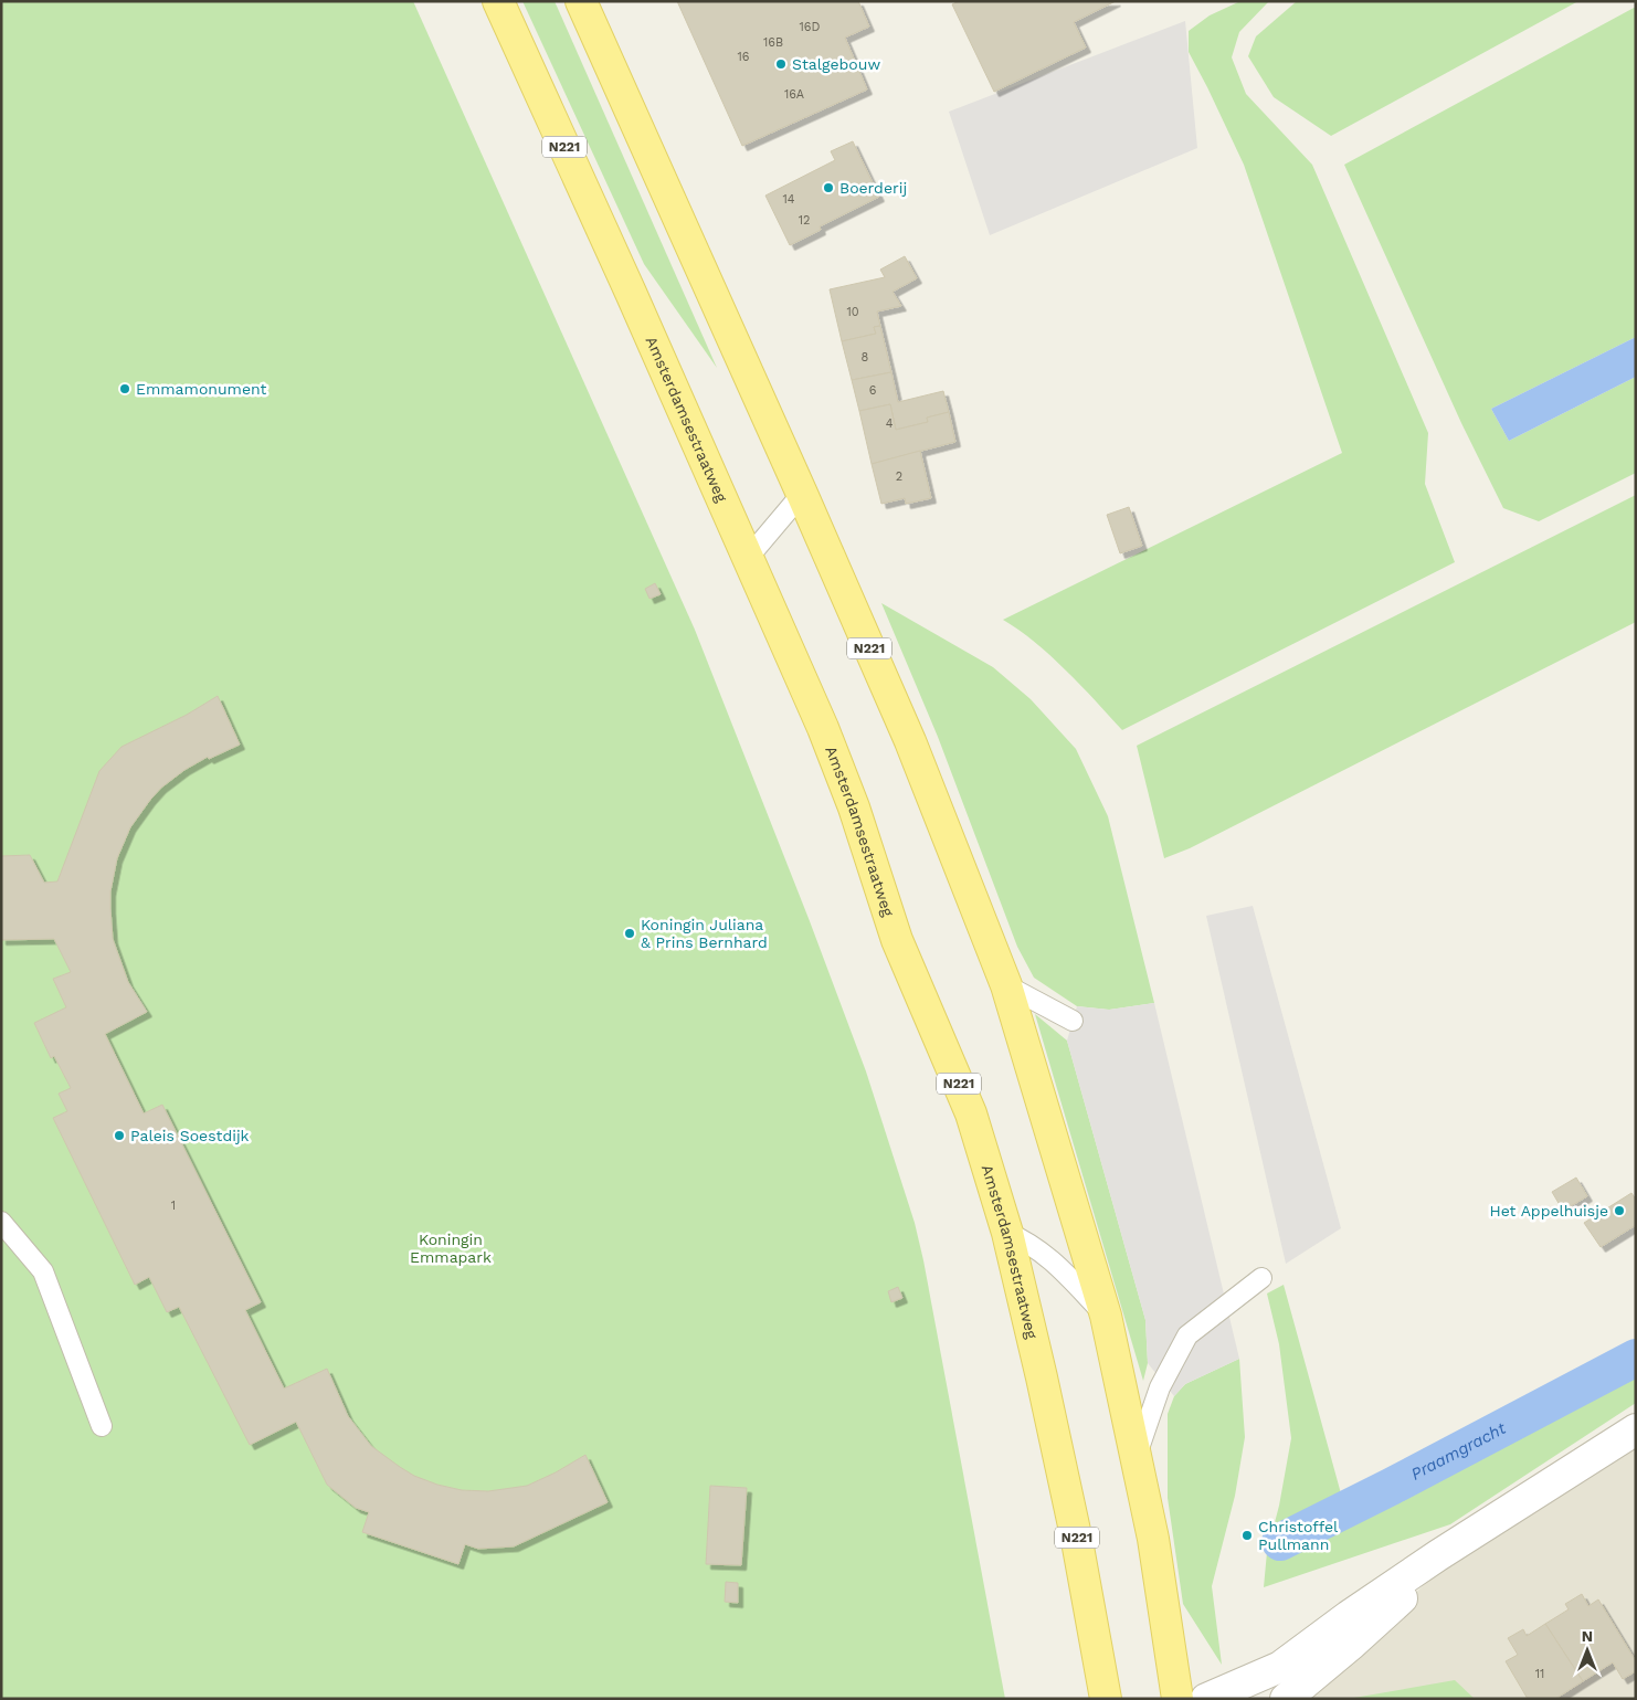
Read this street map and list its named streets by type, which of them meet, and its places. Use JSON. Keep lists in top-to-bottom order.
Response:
{
  "streets": {
    "main road": ["N221", "Amsterdamsestraatweg"]
  },
  "water": ["Praamgracht"],
  "parks": ["Koningin Emmapark"],
  "places": [
    "Stalgebouw",
    "Boerderij",
    "Emmamonument",
    "Koningin Juliana & Prins Bernhard",
    "Paleis Soestdijk",
    "Het Appelhuisje",
    "Christoffel Pullmann"
  ],
  "house_numbers": [
    "16D",
    "16B",
    "16",
    "16A",
    "14",
    "12",
    "10",
    "8",
    "6",
    "4",
    "2",
    "1",
    "11"
  ],
  "north": "top"
}
